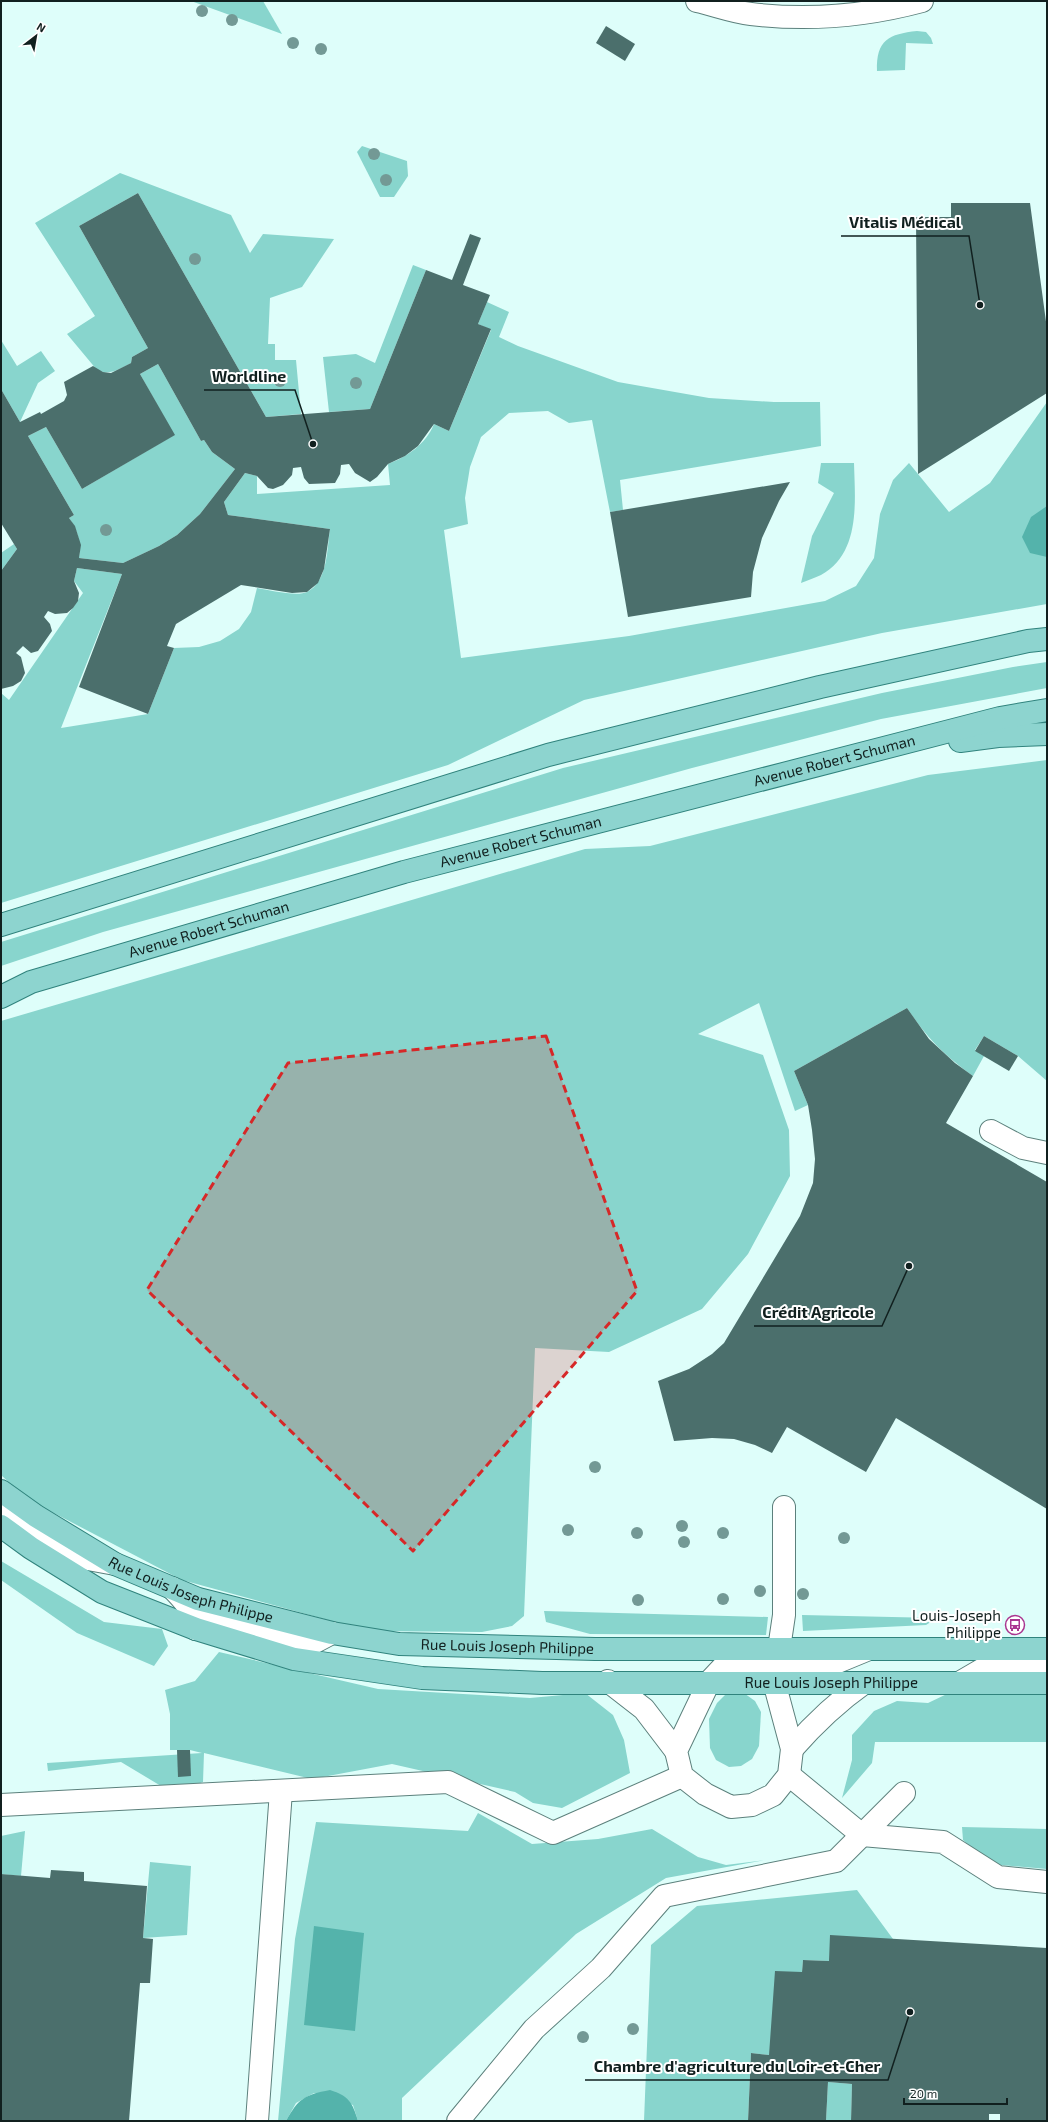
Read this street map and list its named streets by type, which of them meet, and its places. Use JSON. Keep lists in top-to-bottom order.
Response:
{
  "streets": {
    "main road": ["Avenue Robert Schuman", "Rue Louis Joseph Philippe"]
  },
  "places": {
    "other": [
      "Vitalis Médical",
      "Worldline",
      "Crédit Agricole",
      "Chambre d'agriculture du Loir-et-Cher"
    ],
    "bus stop": ["Louis-Joseph Philippe"]
  },
  "scale_bar": "20 m",
  "north": "top right"
}
